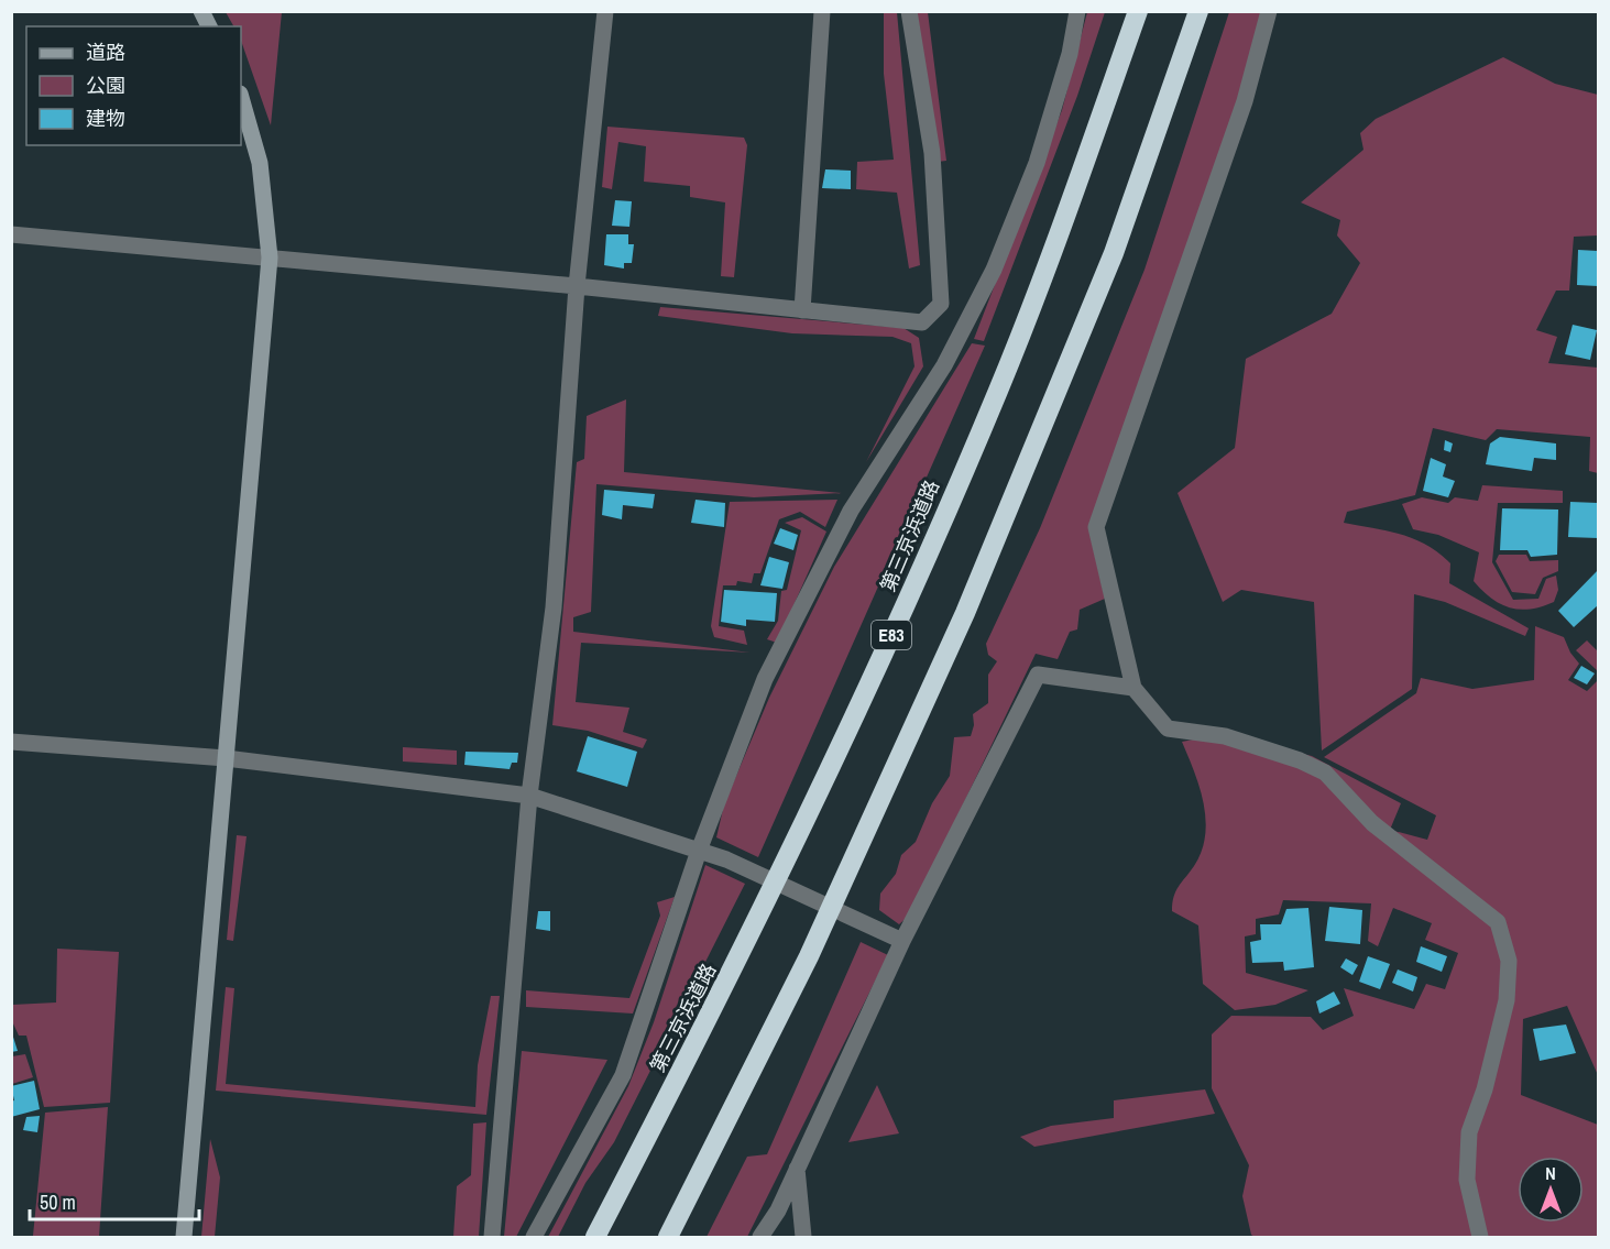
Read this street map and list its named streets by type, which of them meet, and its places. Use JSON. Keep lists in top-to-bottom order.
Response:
{
  "streets": {
    "highway": ["第三京浜道路", "E83"]
  },
  "legend": ["道路", "公園", "建物"],
  "scale_bar": "50 m",
  "north": "top"
}
